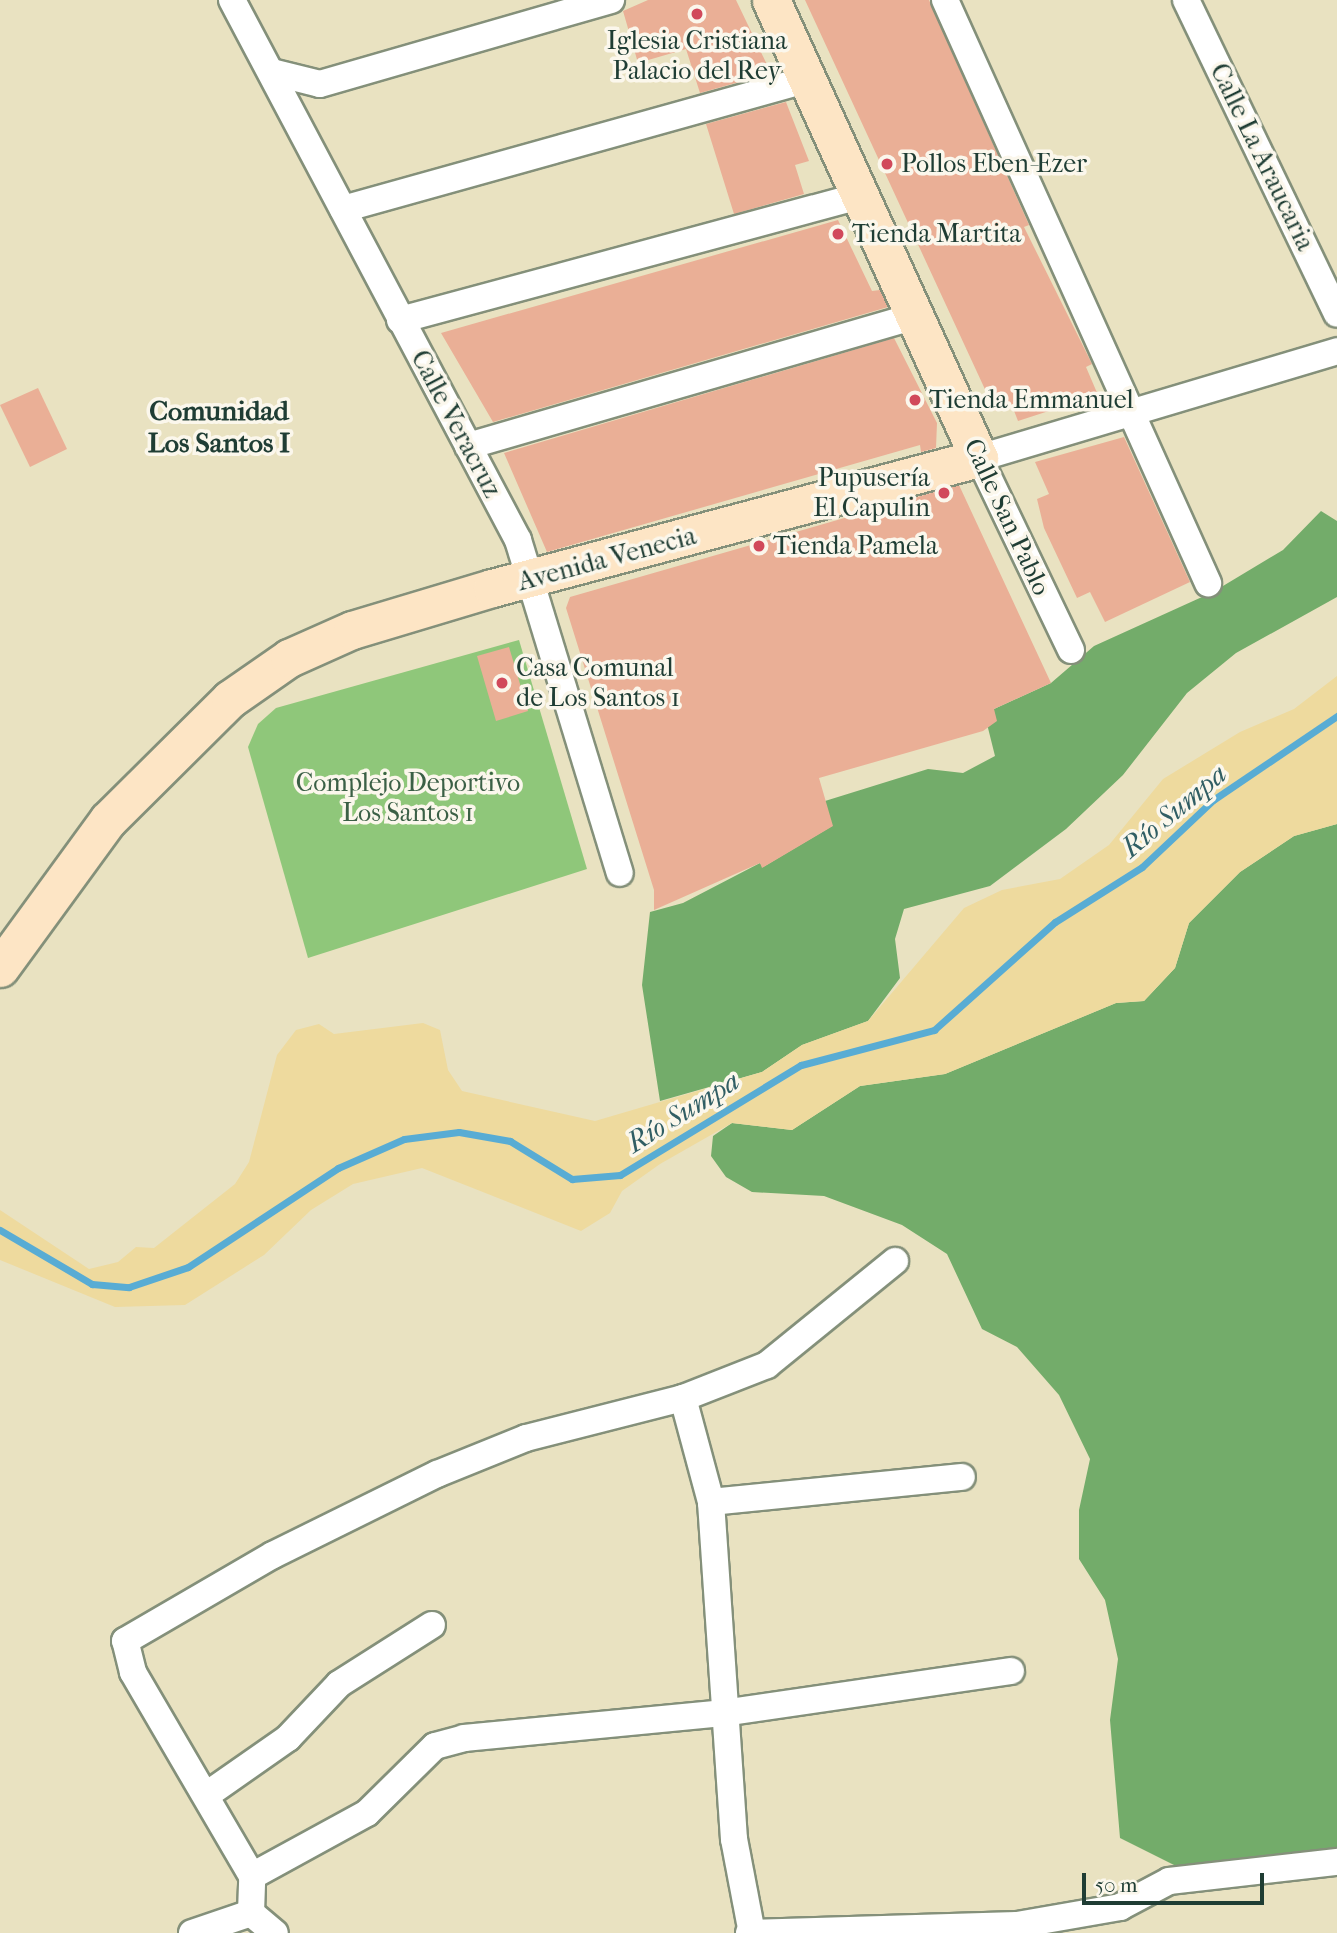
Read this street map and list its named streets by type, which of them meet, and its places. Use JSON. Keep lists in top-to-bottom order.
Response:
{
  "streets": {
    "street": [
      "Calle La Araucaria",
      "Calle Veracruz",
      "Calle San Pablo",
      "Avenida Venecia"
    ]
  },
  "crossings": [
    ["Calle Veracruz", "Avenida Venecia"],
    ["Calle San Pablo", "Avenida Venecia"]
  ],
  "districts": ["Comunidad Los Santos I"],
  "water": ["Río Sumpa"],
  "parks": ["Complejo Deportivo Los Santos 1"],
  "places": [
    "Iglesia Cristiana Palacio del Rey",
    "Pollos Eben-Ezer",
    "Tienda Martita",
    "Tienda Emmanuel",
    "Pupusería El Capulin",
    "Tienda Pamela",
    "Casa Comunal de Los Santos 1"
  ],
  "scale_bar": "50 m"
}
